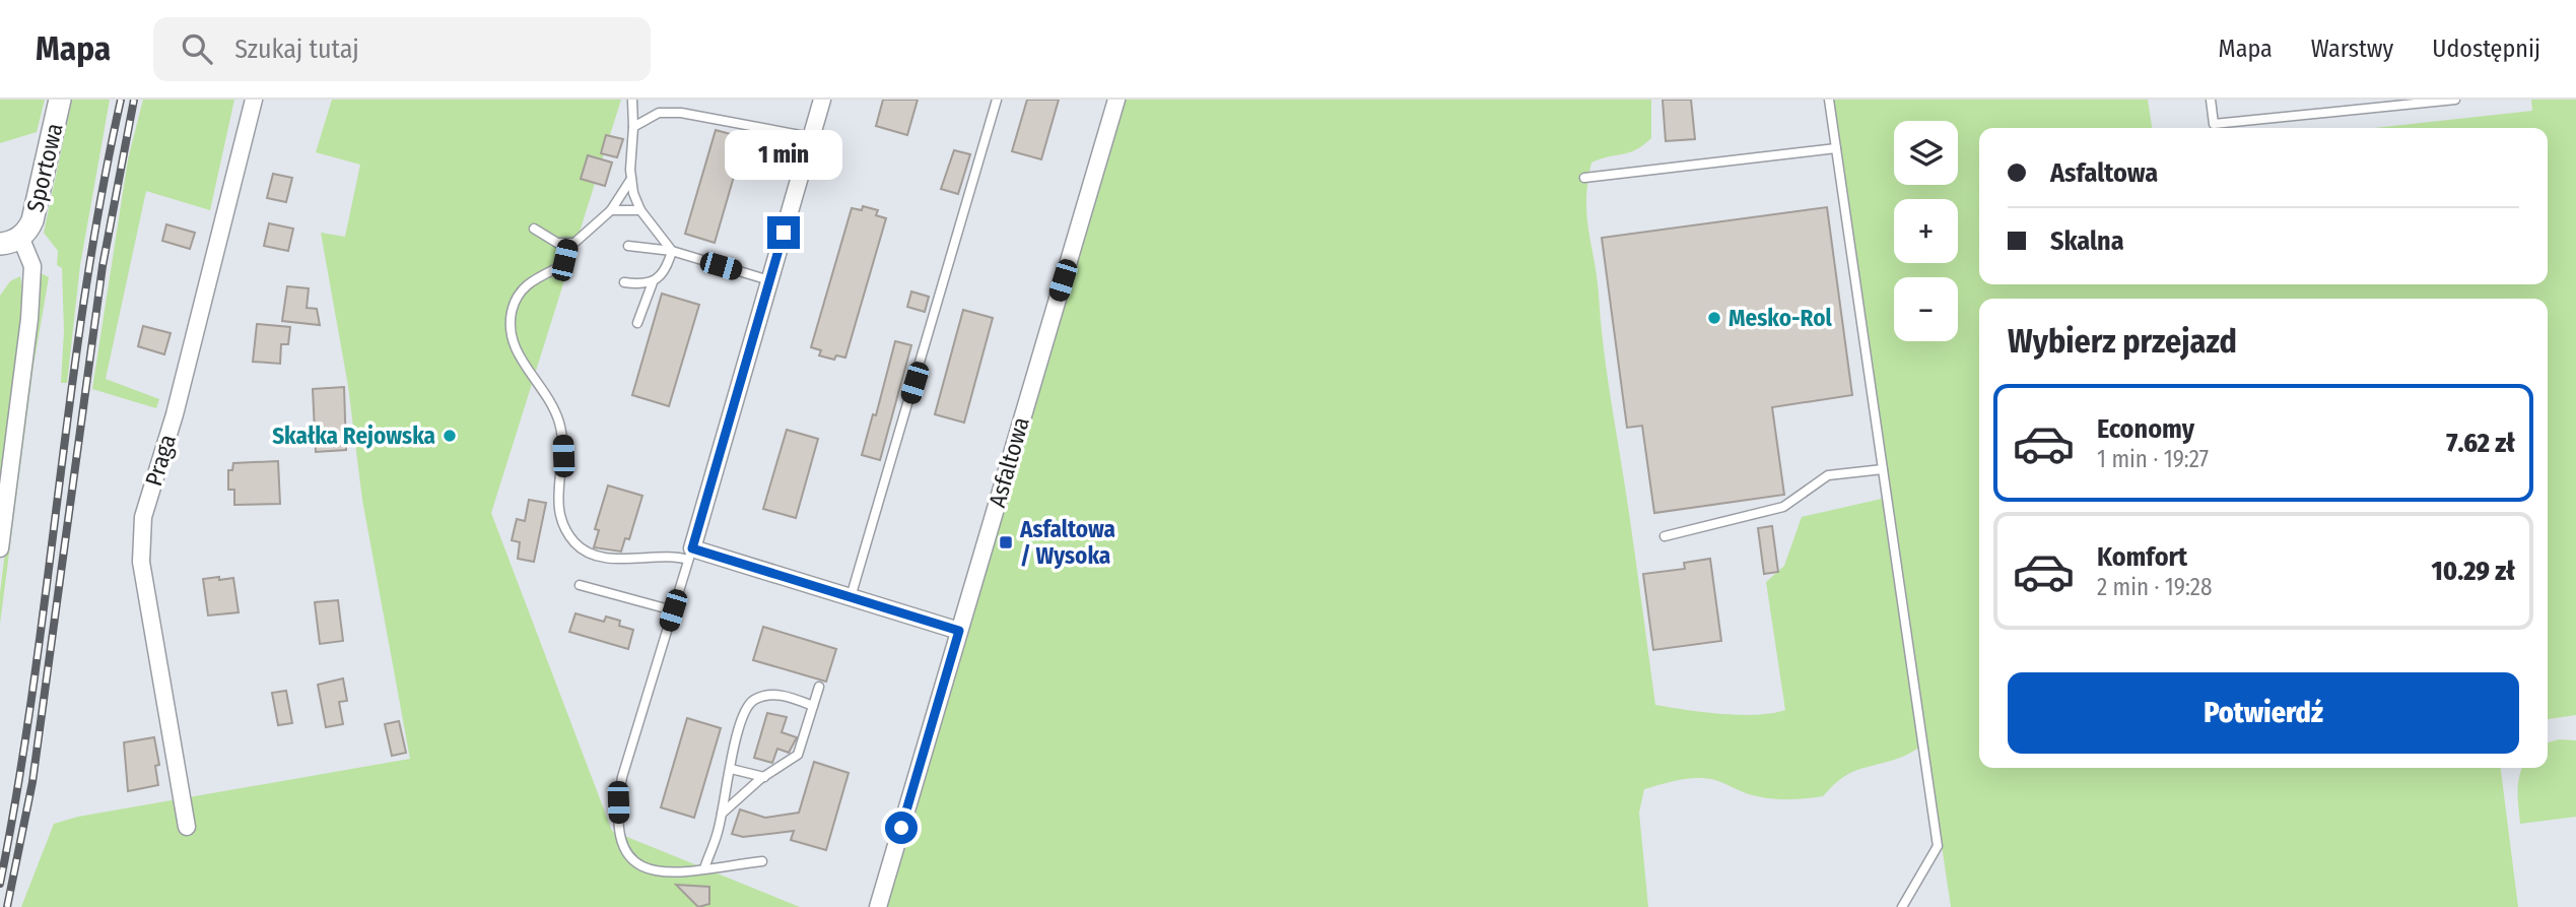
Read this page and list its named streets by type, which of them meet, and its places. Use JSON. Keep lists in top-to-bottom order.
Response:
{
  "streets": {
    "street": ["Sportowa", "Praga", "Asfaltowa"]
  },
  "places": {
    "other": ["Mesko-Rol", "Skałka Rejowska"],
    "transit": ["Asfaltowa / Wysoka"]
  },
  "page": {
    "header": "Mapa",
    "search": "Szukaj tutaj",
    "nav": ["Mapa", "Warstwy", "Udostępnij"],
    "map_buttons": ["+", "−"],
    "banner": ["Asfaltowa", "Skalna"],
    "bubble": "1 min",
    "heading": "Wybierz przejazd",
    "list": [
      {
        "name": "Economy",
        "note": "1 min · 19:27",
        "value": "7.62 zł"
      },
      {
        "name": "Komfort",
        "note": "2 min · 19:28",
        "value": "10.29 zł"
      }
    ],
    "buttons": "Potwierdź"
  }
}
